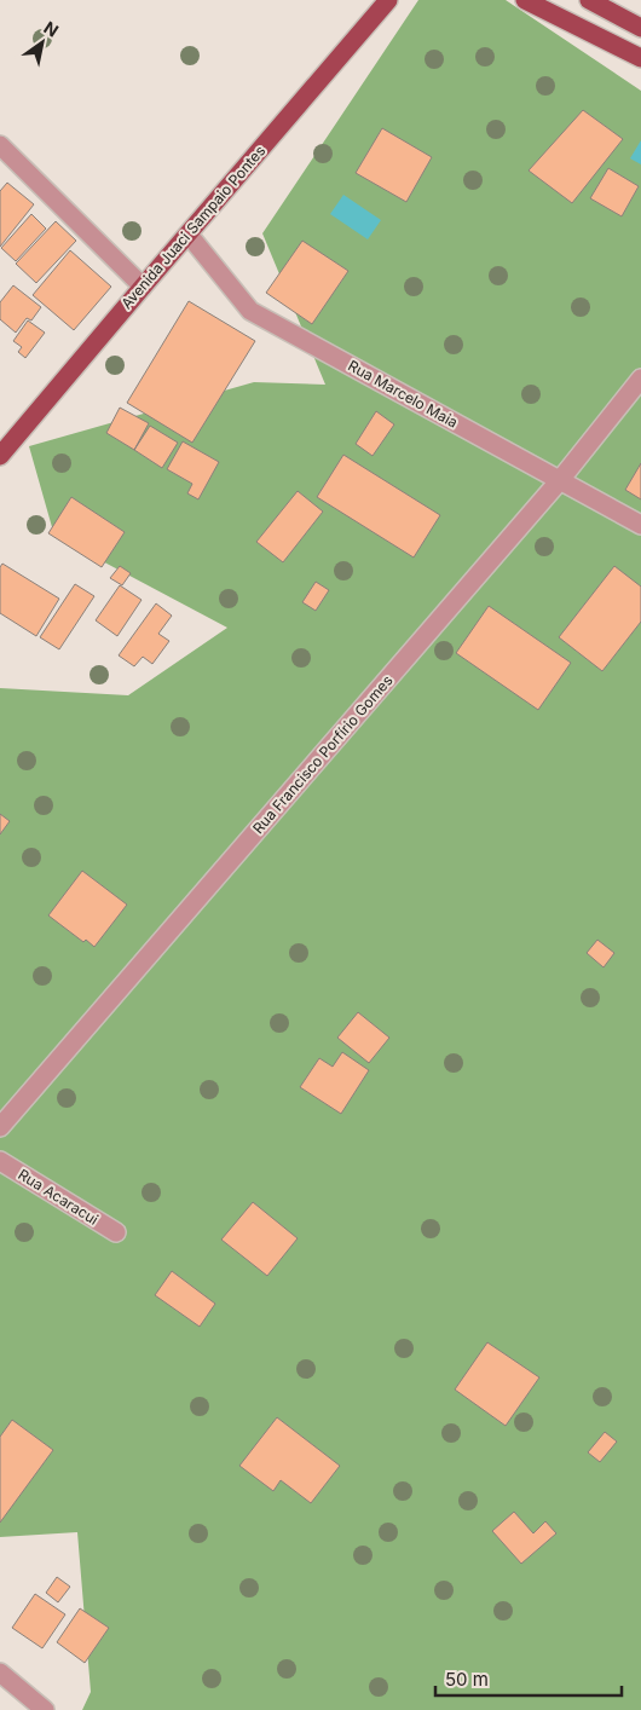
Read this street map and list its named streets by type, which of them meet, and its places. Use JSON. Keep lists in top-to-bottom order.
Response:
{
  "streets": {
    "main road": ["Avenida Juaci Sampaio Pontes"],
    "street": ["Rua Marcelo Maia", "Rua Francisco Porfírio Gomes", "Rua Acaracui"]
  },
  "crossings": [
    ["Avenida Juaci Sampaio Pontes", "Rua Marcelo Maia"],
    ["Rua Marcelo Maia", "Rua Francisco Porfírio Gomes"]
  ],
  "scale_bar": "50 m",
  "north": "top right"
}
